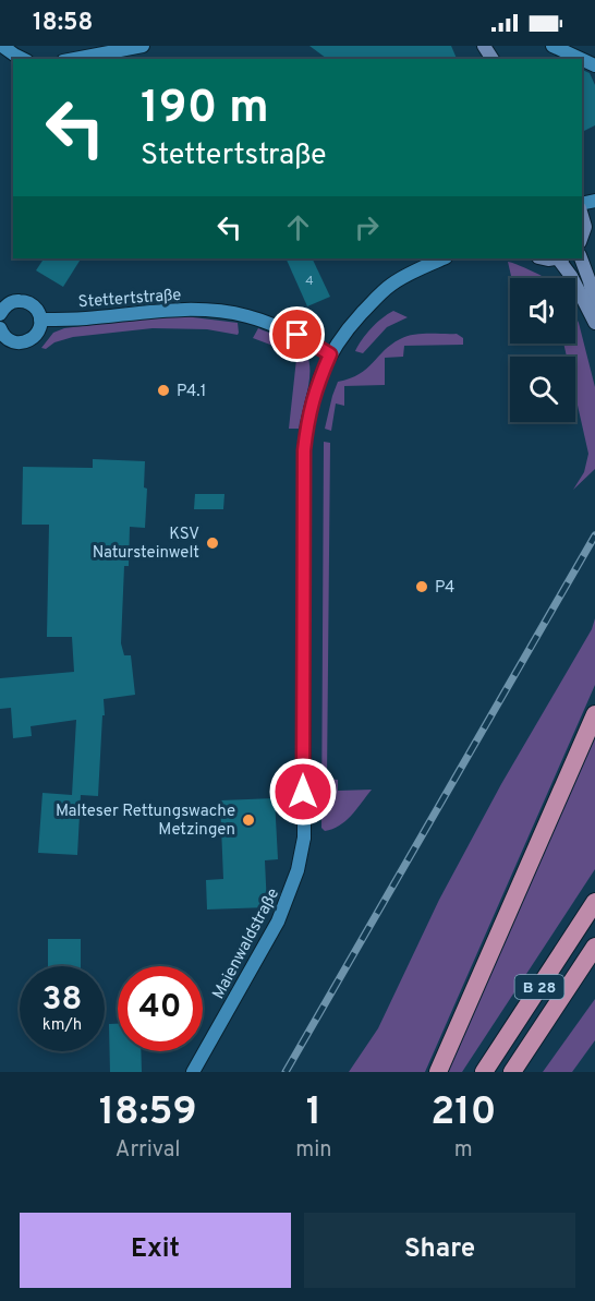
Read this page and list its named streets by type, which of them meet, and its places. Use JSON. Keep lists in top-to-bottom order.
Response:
{
  "streets": {
    "highway": ["B 28"],
    "street": ["Stettertstraße", "Maienwaldstraße"]
  },
  "crossings": [
    ["Stettertstraße", "Maienwaldstraße"]
  ],
  "places": [
    "P4.1",
    "KSV Natursteinwelt",
    "P4",
    "Malteser Rettungswache Metzingen"
  ],
  "house_numbers": ["4"],
  "page": {
    "status": "18:58",
    "turn": ["190 m", "Stettertstraße"],
    "speed": "38 km/h",
    "limit": "40",
    "eta": [
      "18:59",
      "Arrival",
      "1",
      "min",
      "210",
      "m"
    ],
    "buttons": ["Exit", "Share"]
  }
}
